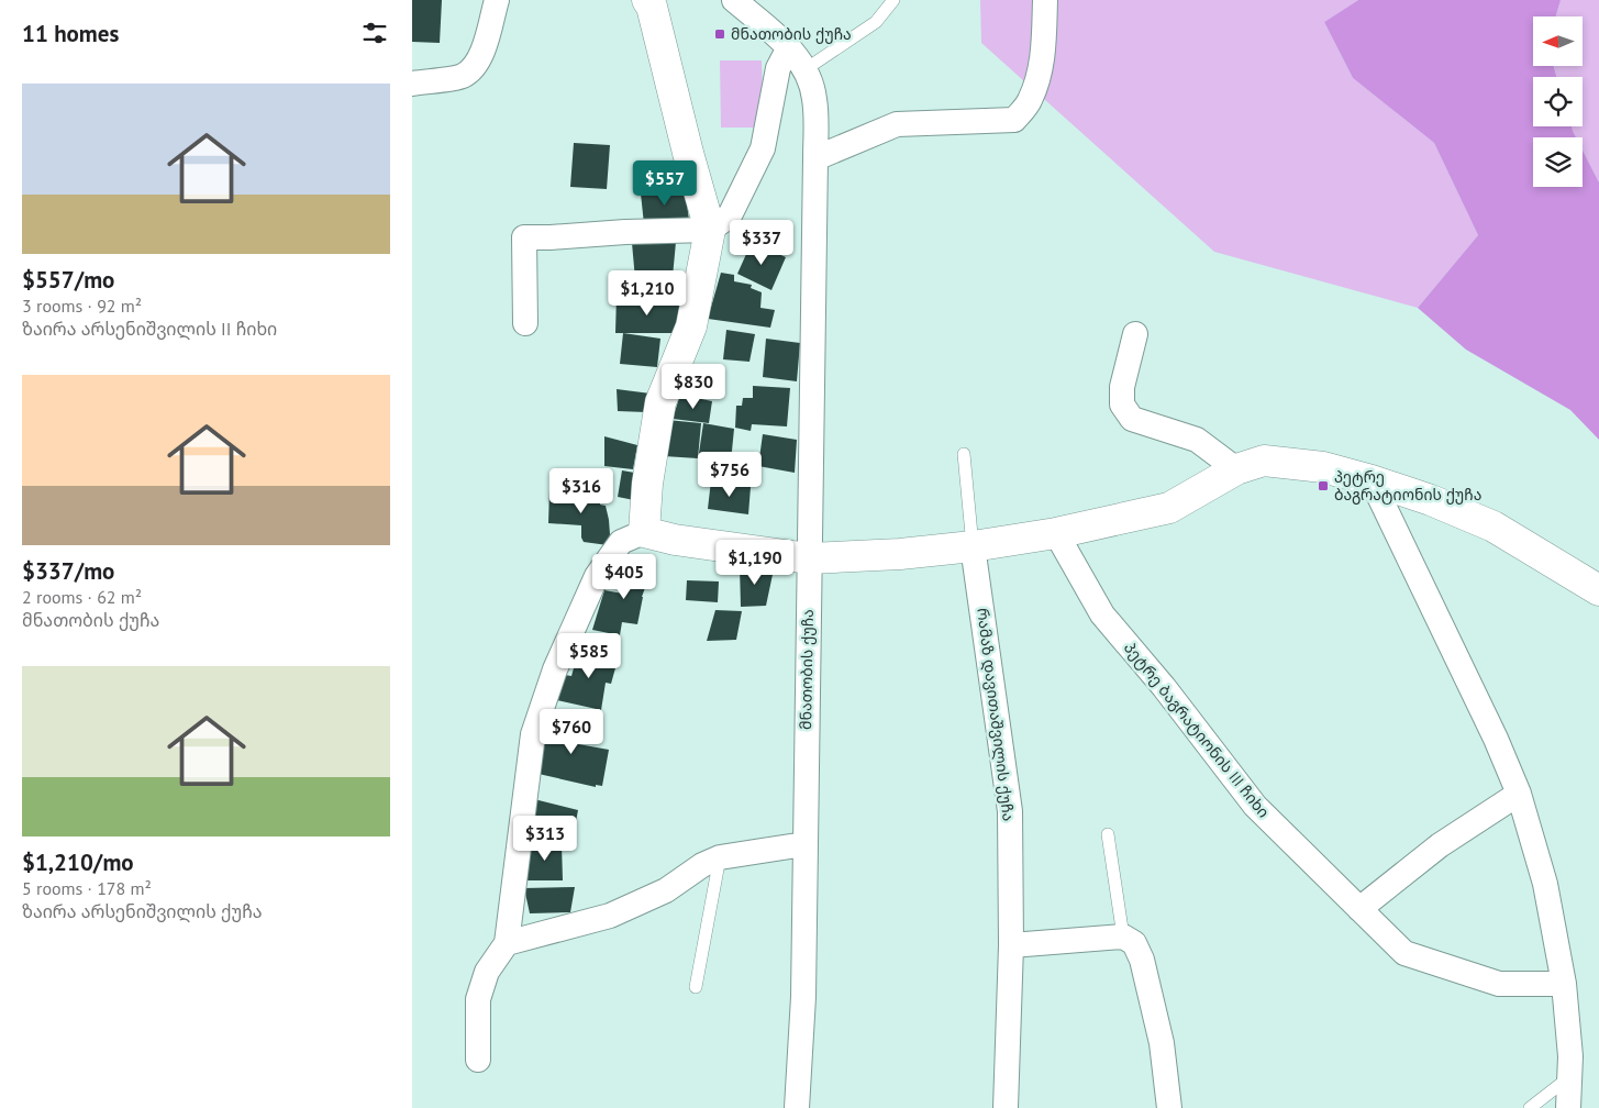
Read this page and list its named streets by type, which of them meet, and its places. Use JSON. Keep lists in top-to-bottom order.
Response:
{
  "streets": {
    "street": ["მნათობის ქუჩა", "რამაზ დავითაშვილის ქუჩა", "პეტრე ბაგრატიონის III ჩიხი"]
  },
  "places": {
    "transit": ["მნათობის ქუჩა", "პეტრე ბაგრატიონის ქუჩა"]
  },
  "north": "left",
  "page": {
    "heading": "11 homes",
    "list": [
      {
        "name": "$557/mo",
        "note": "3 rooms · 92 m² · ზაირა არსენიშვილის II ჩიხი"
      },
      {
        "name": "$337/mo",
        "note": "2 rooms · 62 m² · მნათობის ქუჩა"
      },
      {
        "name": "$1,210/mo",
        "note": "5 rooms · 178 m² · ზაირა არსენიშვილის ქუჩა"
      }
    ],
    "price": [
      "$557",
      "$337",
      "$1,210",
      "$830",
      "$756",
      "$316",
      "$1,190",
      "$405",
      "$585",
      "$760",
      "$313"
    ]
  }
}
